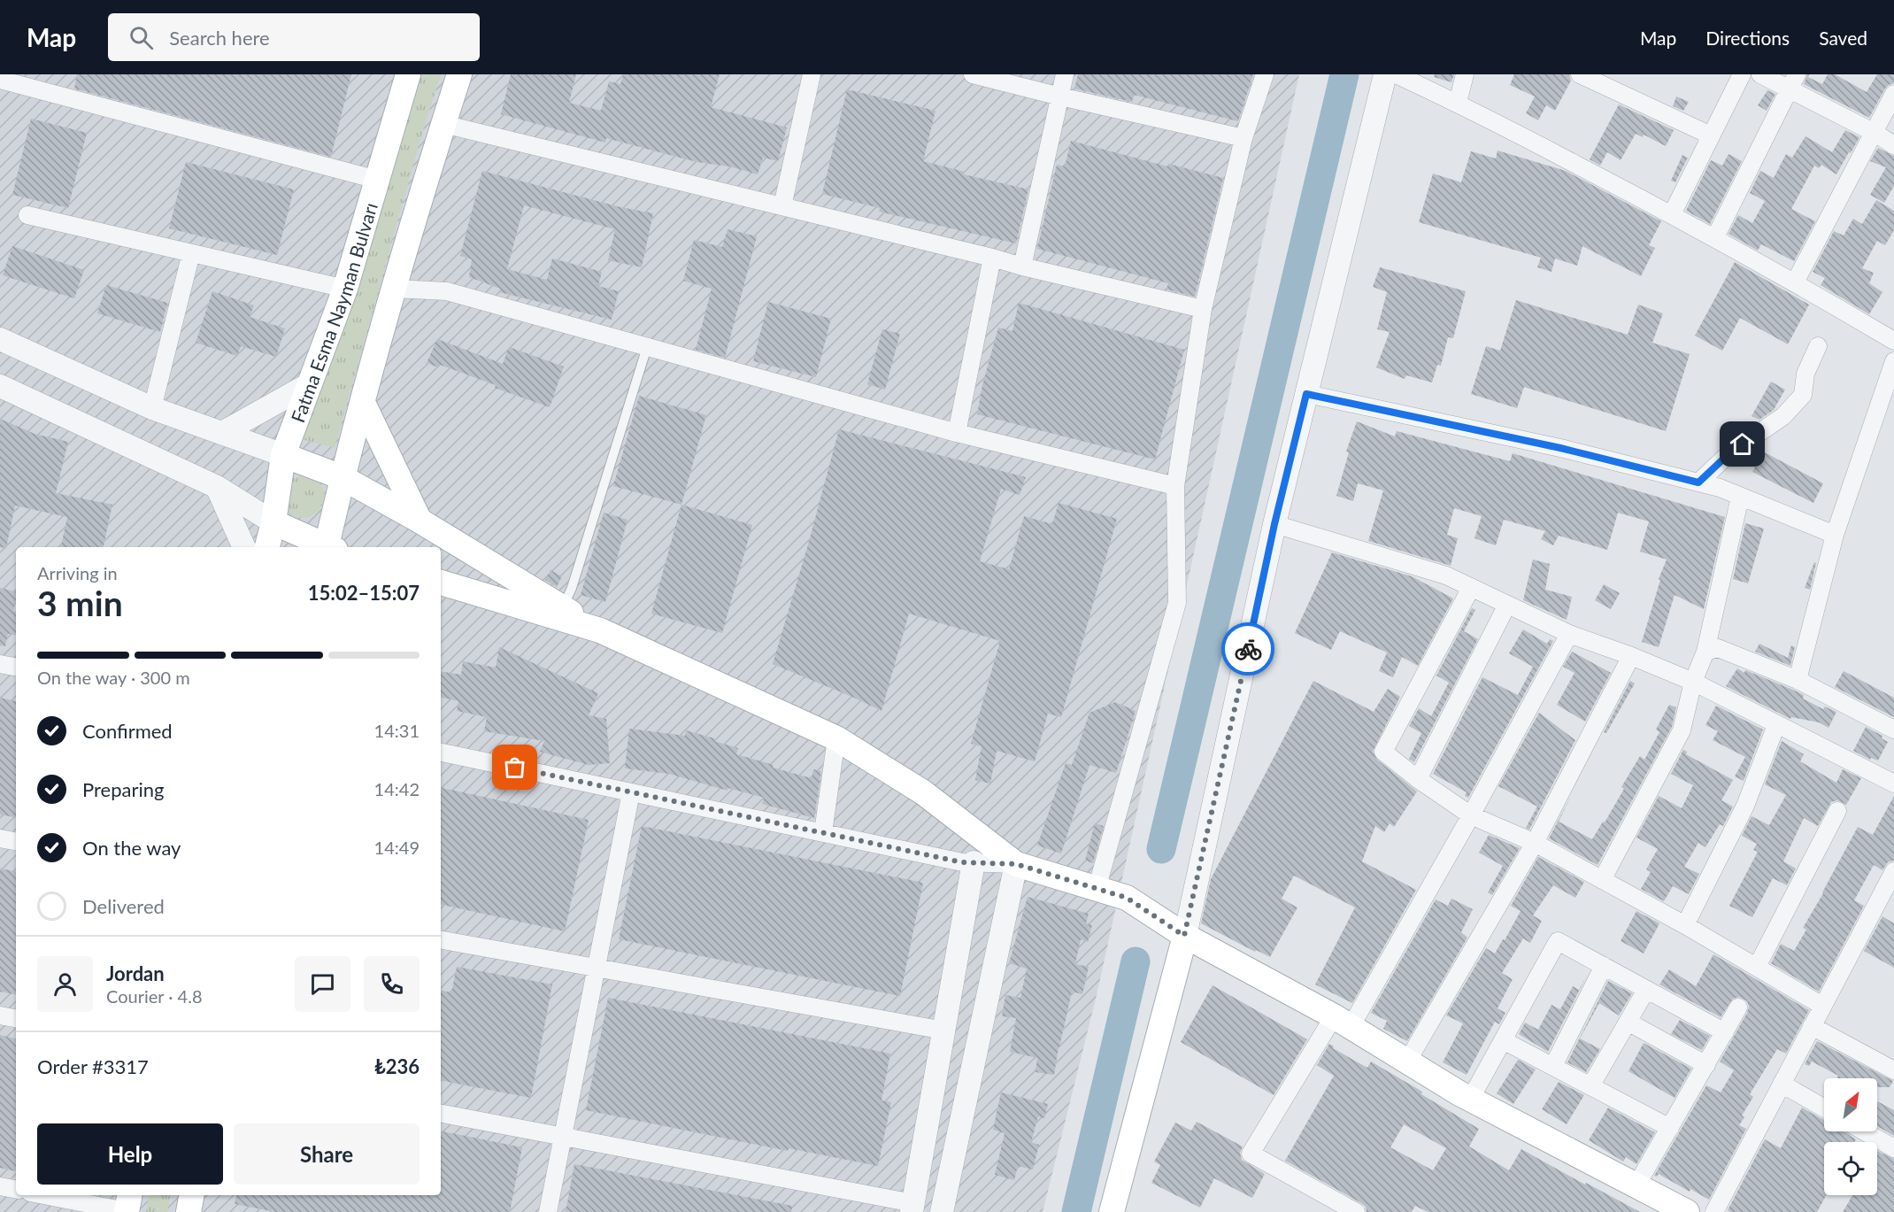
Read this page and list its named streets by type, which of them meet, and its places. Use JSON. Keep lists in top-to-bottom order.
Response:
{
  "streets": {
    "main road": ["Fatma Esma Nayman Bulvarı"]
  },
  "north": "top right",
  "page": {
    "header": "Map",
    "search": "Search here",
    "nav": ["Map", "Directions", "Saved"],
    "heading": ["3 min", "Arriving in", "15:02–15:07"],
    "panel": [
      "Jordan",
      "Courier · 4.8",
      "Order #3317",
      "₺236"
    ],
    "bar": "On the way · 300 m",
    "list": [
      ["Confirmed", "14:31"],
      ["Preparing", "14:42"],
      ["On the way", "14:49"],
      "Delivered"
    ],
    "buttons": ["Help", "Share"]
  }
}
